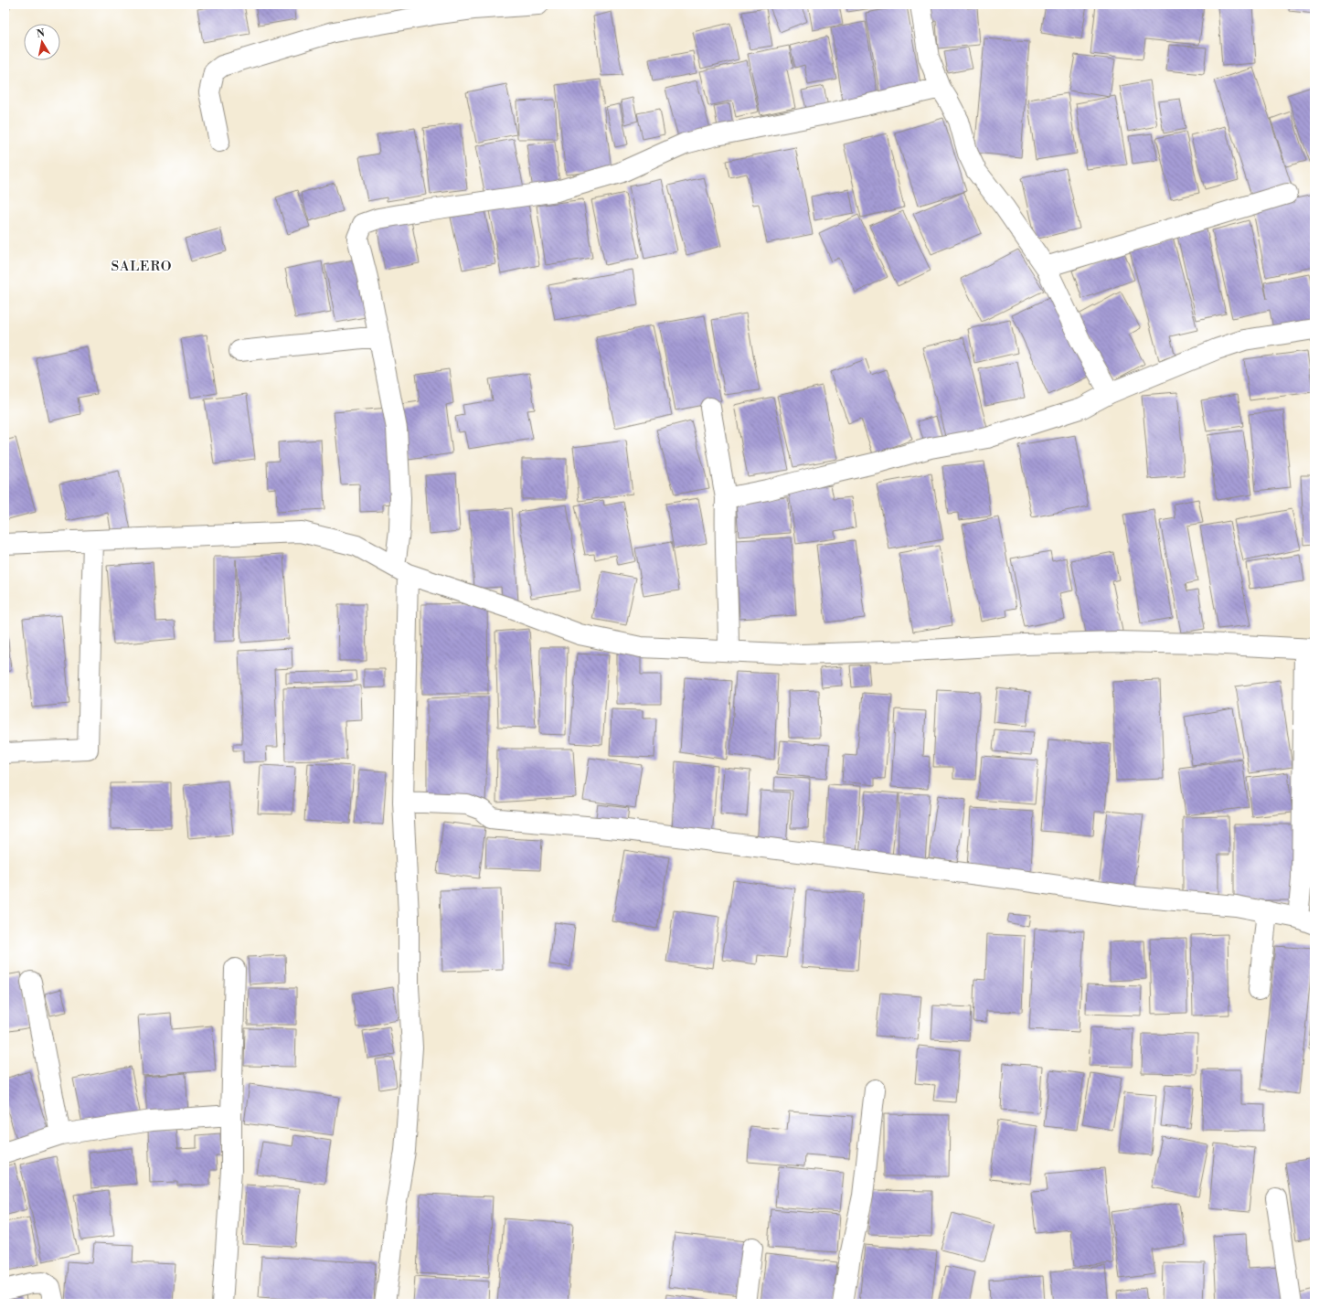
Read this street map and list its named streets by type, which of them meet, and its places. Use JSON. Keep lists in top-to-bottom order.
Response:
{
  "districts": ["SALERO"],
  "north": "top"
}
